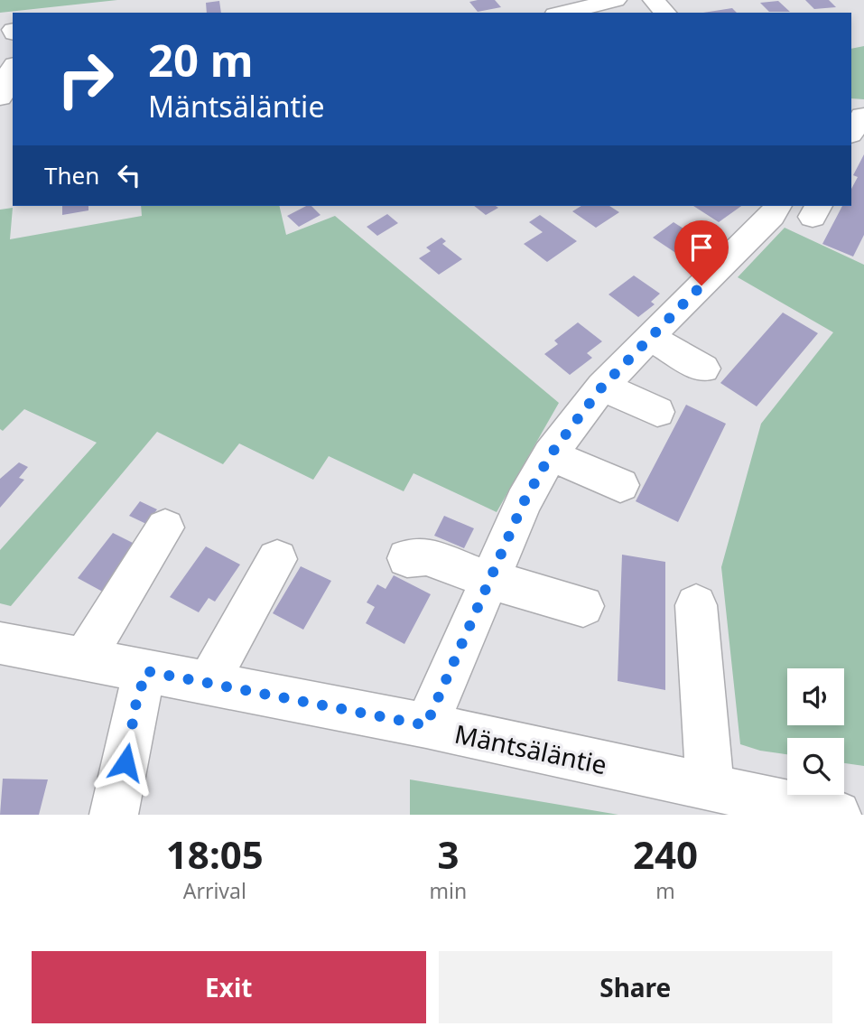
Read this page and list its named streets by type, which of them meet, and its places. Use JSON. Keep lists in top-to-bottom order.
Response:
{
  "streets": {
    "street": ["Mäntsäläntie"]
  },
  "page": {
    "turn": ["20 m", "Mäntsäläntie"],
    "then": "Then",
    "eta": [
      "18:05",
      "Arrival",
      "3",
      "min",
      "240",
      "m"
    ],
    "buttons": ["Exit", "Share"]
  }
}
